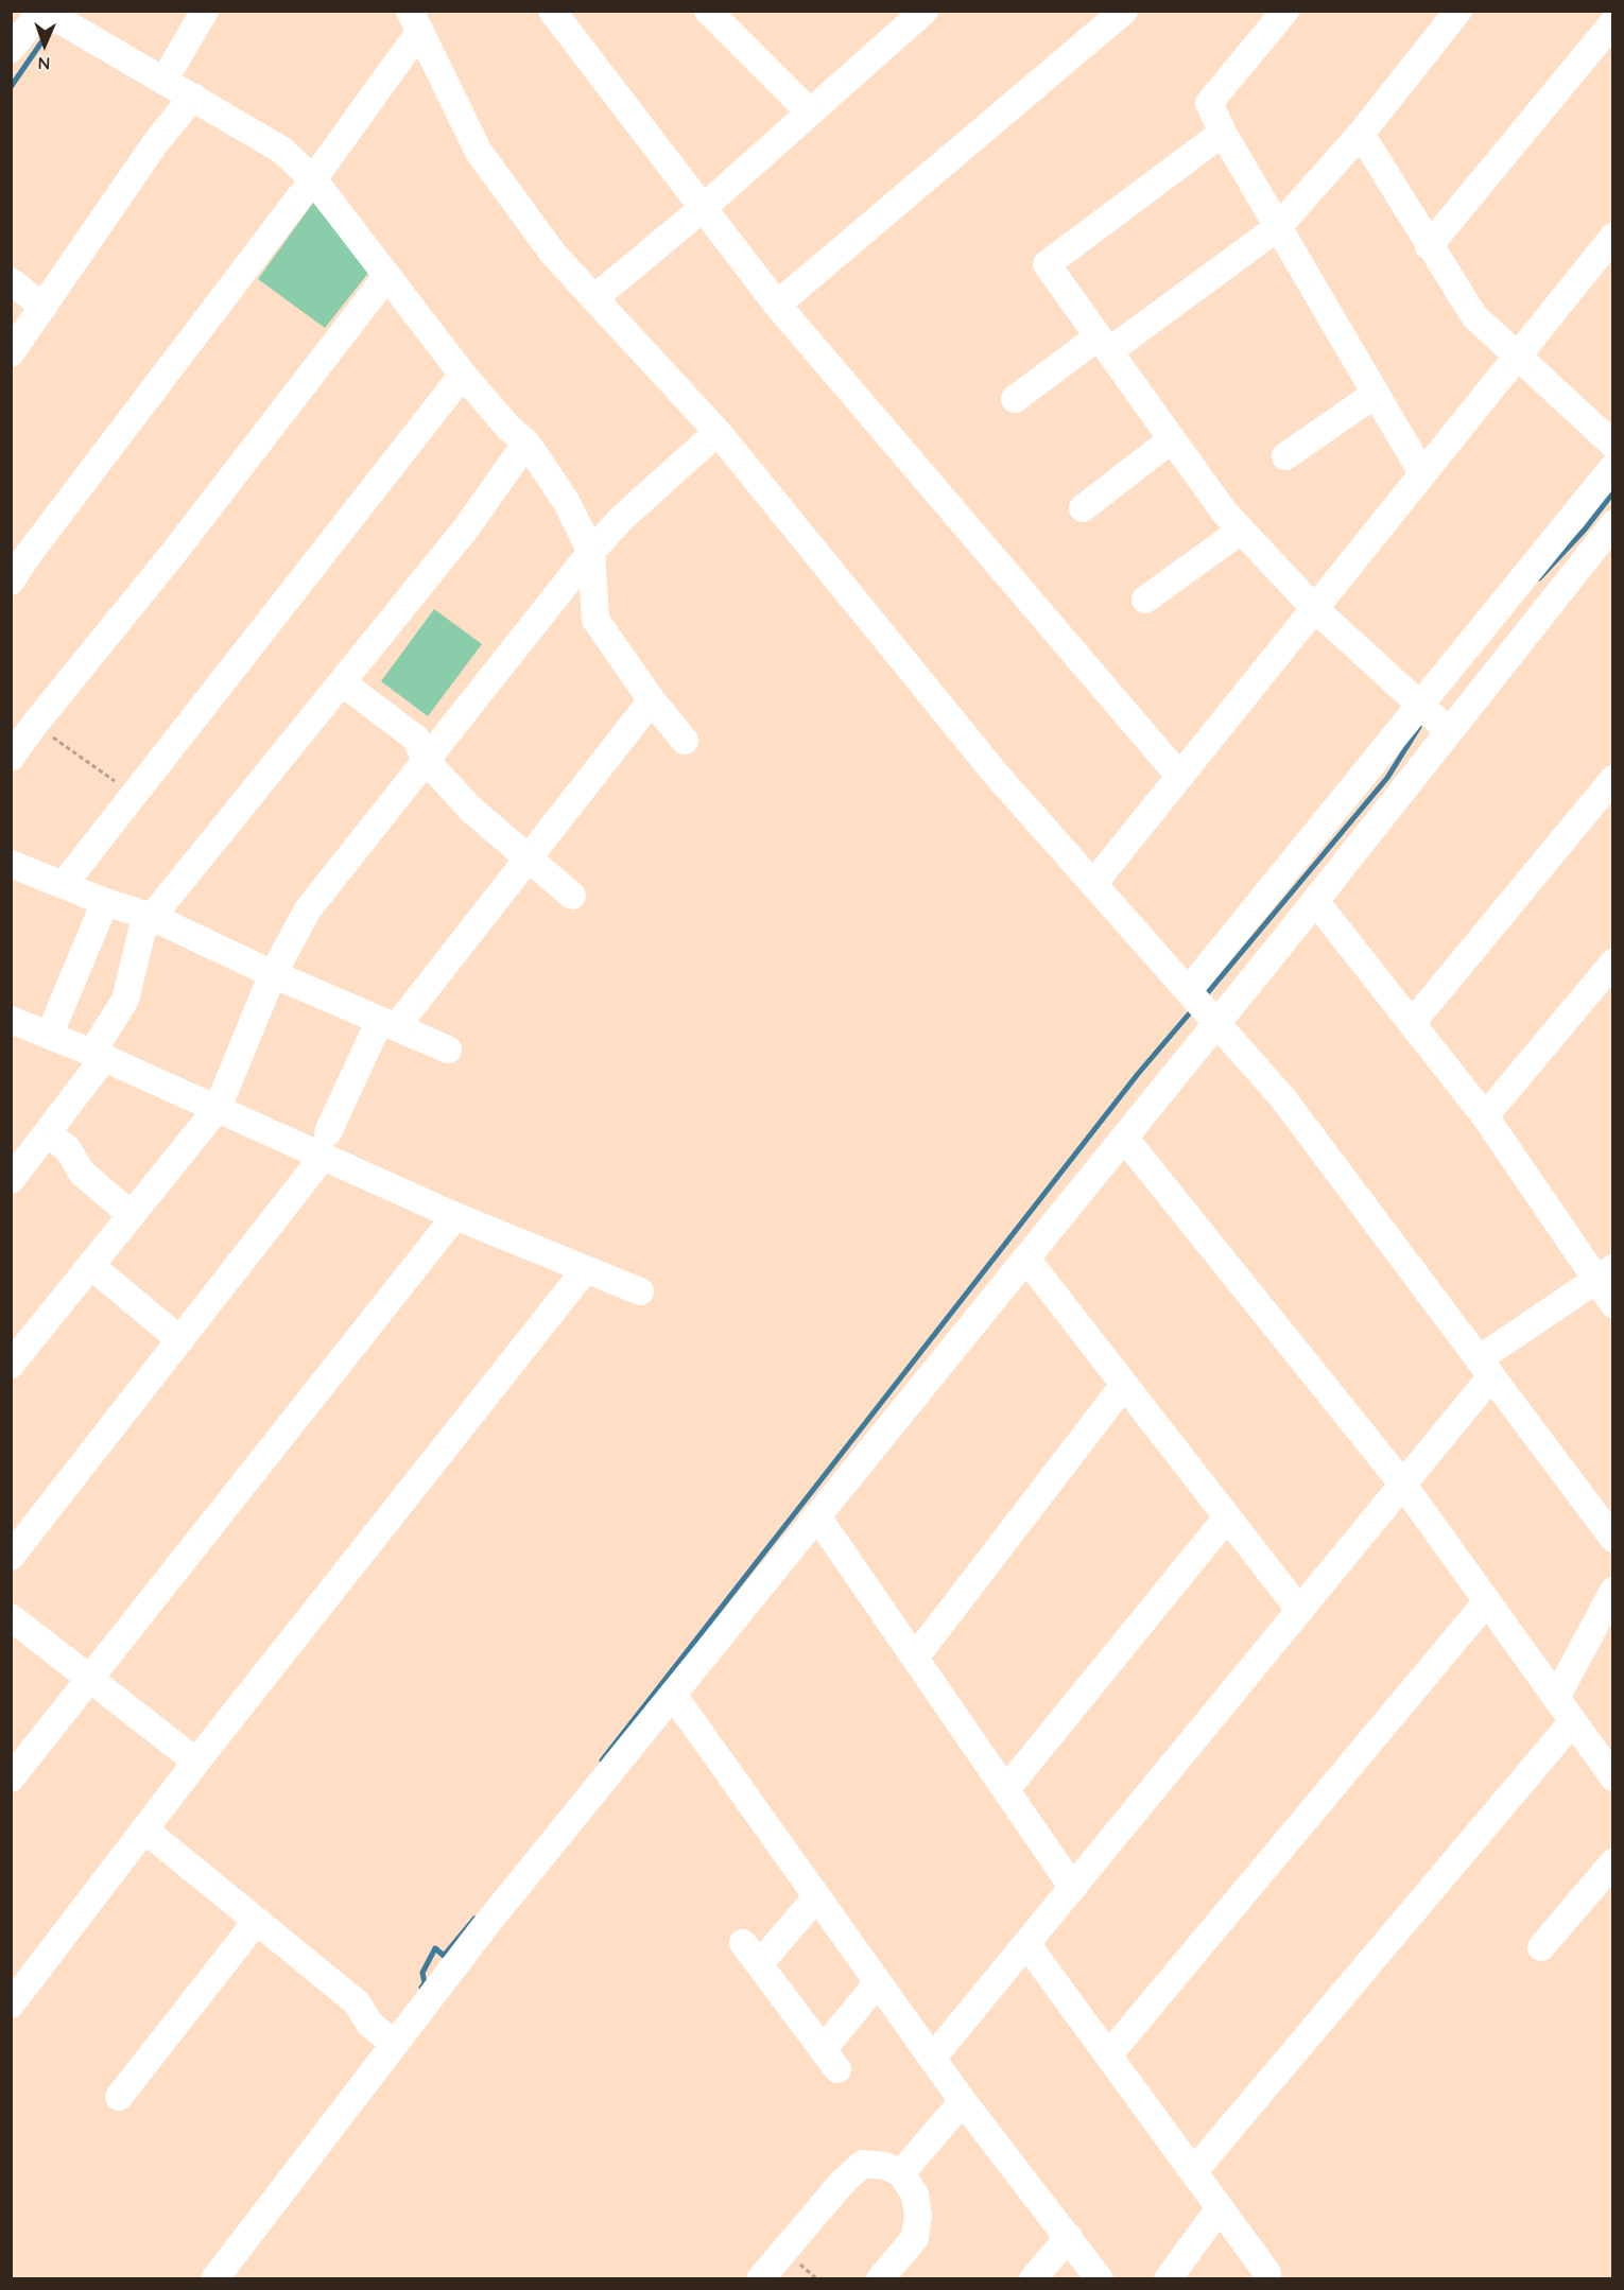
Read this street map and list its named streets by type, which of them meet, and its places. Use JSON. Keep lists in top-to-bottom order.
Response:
{
  "north": "bottom"
}
